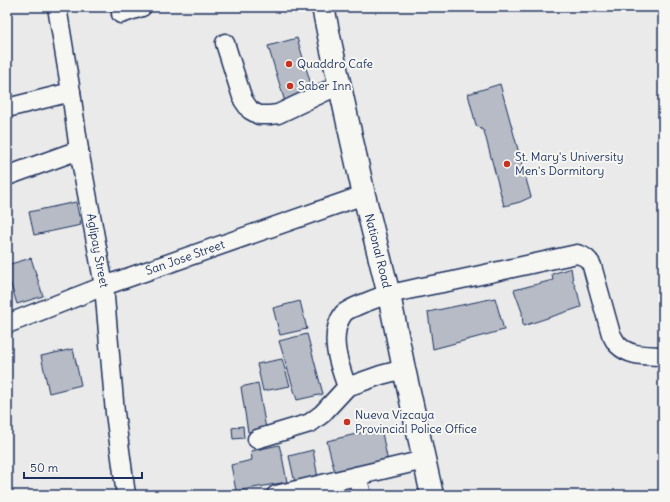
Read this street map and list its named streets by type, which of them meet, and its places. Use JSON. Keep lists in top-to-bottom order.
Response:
{
  "streets": {
    "main road": ["National Road"],
    "street": ["Aglipay Street", "San Jose Street"]
  },
  "crossings": [
    ["Aglipay Street", "San Jose Street"],
    ["National Road", "San Jose Street"]
  ],
  "places": [
    "Quaddro Cafe",
    "Saber Inn",
    "St. Mary's University Men's Dormitory",
    "Nueva Vizcaya Provincial Police Office"
  ],
  "scale_bar": "50 m"
}
